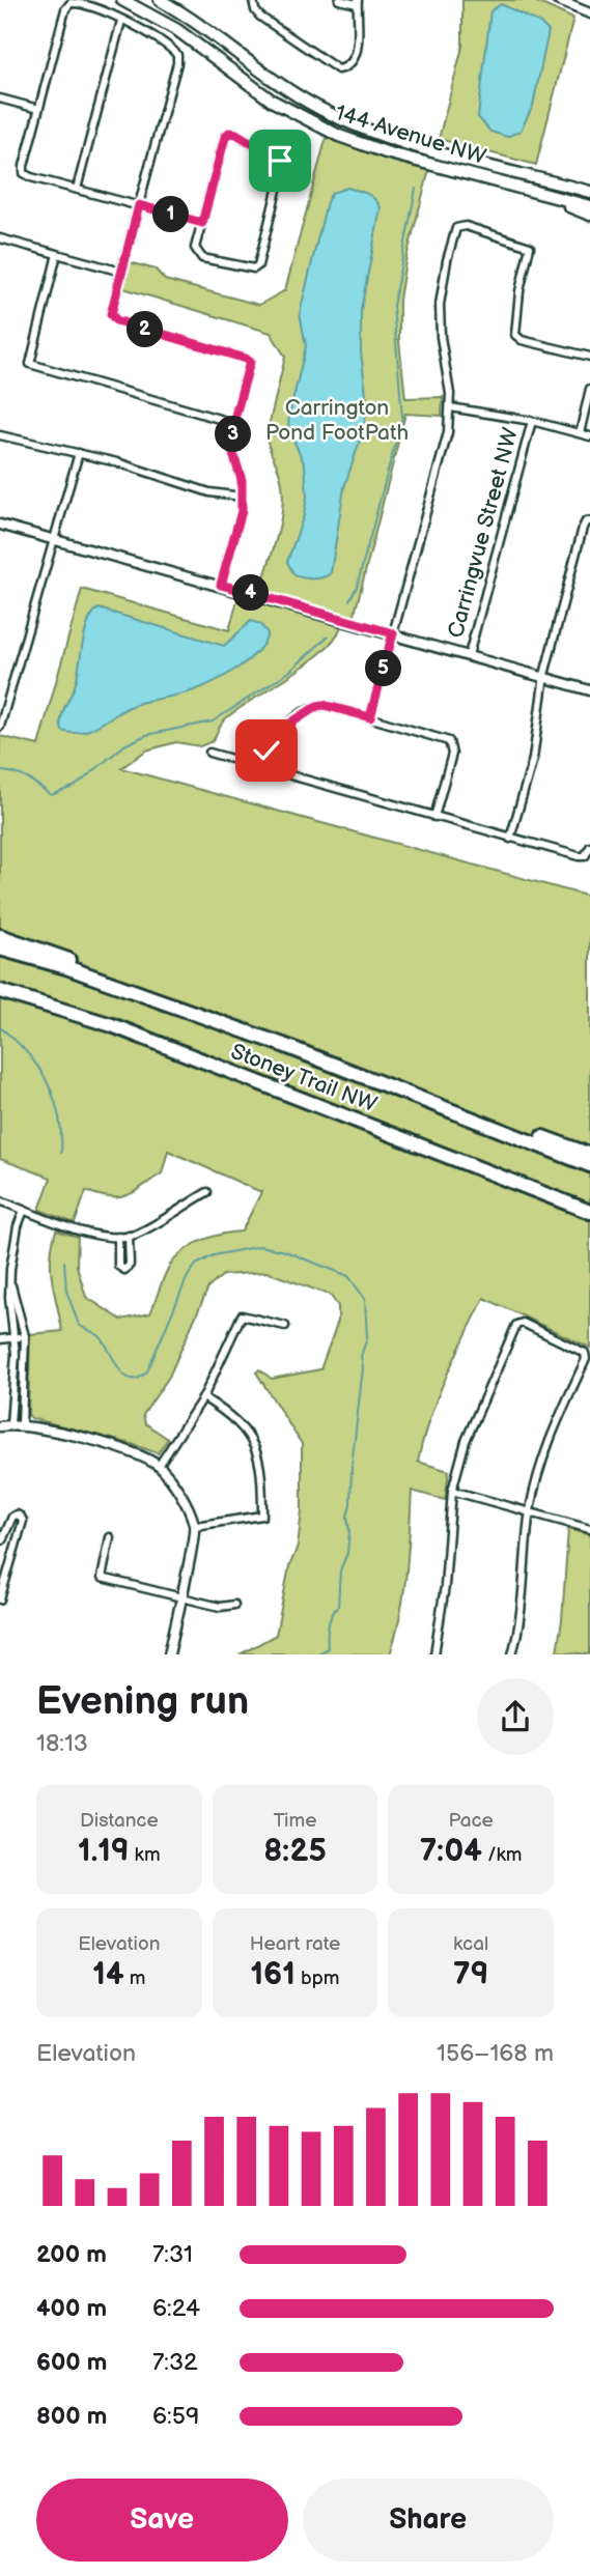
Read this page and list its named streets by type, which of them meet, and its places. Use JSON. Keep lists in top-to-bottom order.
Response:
{
  "streets": {
    "highway": ["Stoney Trail NW"],
    "main road": ["144 Avenue NW"],
    "street": ["Carringvue Street NW"]
  },
  "parks": ["Carrington Pond FootPath"],
  "page": {
    "pins": [
      "1",
      "2",
      "3",
      "4",
      "5"
    ],
    "heading": ["Evening run", "18:13"],
    "stats": [
      ["Distance", "1.19 km"],
      ["Time", "8:25"],
      ["Pace", "7:04 /km"],
      ["Elevation", "14 m"],
      ["Heart rate", "161 bpm"],
      ["kcal", "79"]
    ],
    "chart": ["Elevation", "156–168 m"],
    "list": [
      {
        "name": "200 m",
        "note": "7:31"
      },
      {
        "name": "400 m",
        "note": "6:24"
      },
      {
        "name": "600 m",
        "note": "7:32"
      },
      {
        "name": "800 m",
        "note": "6:59"
      }
    ],
    "buttons": ["Save", "Share"]
  }
}
